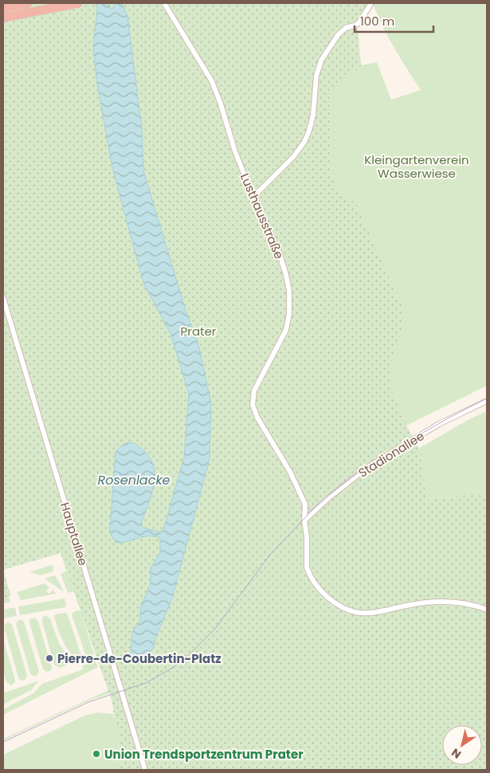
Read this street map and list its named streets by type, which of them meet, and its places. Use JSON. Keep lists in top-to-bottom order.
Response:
{
  "streets": {
    "street": ["Lusthausstraße", "Stadionallee", "Hauptallee"]
  },
  "crossings": [
    ["Lusthausstraße", "Stadionallee"]
  ],
  "water": ["Rosenlacke"],
  "parks": ["Kleingartenverein Wasserwiese", "Prater"],
  "places": ["Pierre-de-Coubertin-Platz", "Union Trendsportzentrum Prater"],
  "scale_bar": "100 m",
  "north": "bottom left"
}
